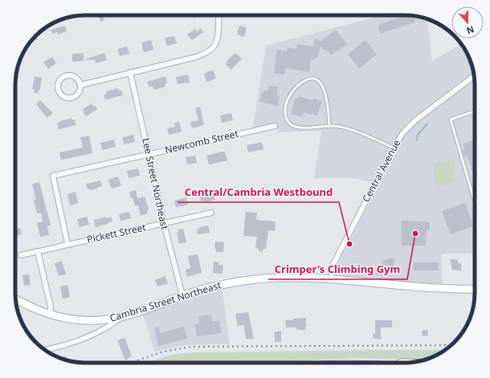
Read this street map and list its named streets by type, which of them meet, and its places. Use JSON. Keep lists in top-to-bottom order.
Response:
{
  "streets": {
    "main road": ["Cambria Street Northeast"],
    "street": [
      "Newcomb Street",
      "Central Avenue",
      "Lee Street Northeast",
      "Pickett Street"
    ]
  },
  "crossings": [
    ["Newcomb Street", "Lee Street Northeast"],
    ["Newcomb Street", "Pickett Street"],
    ["Central Avenue", "Cambria Street Northeast"],
    ["Lee Street Northeast", "Pickett Street"],
    ["Lee Street Northeast", "Cambria Street Northeast"]
  ],
  "places": ["Crimper's Climbing Gym", "Central/Cambria Westbound"],
  "north": "bottom"
}
